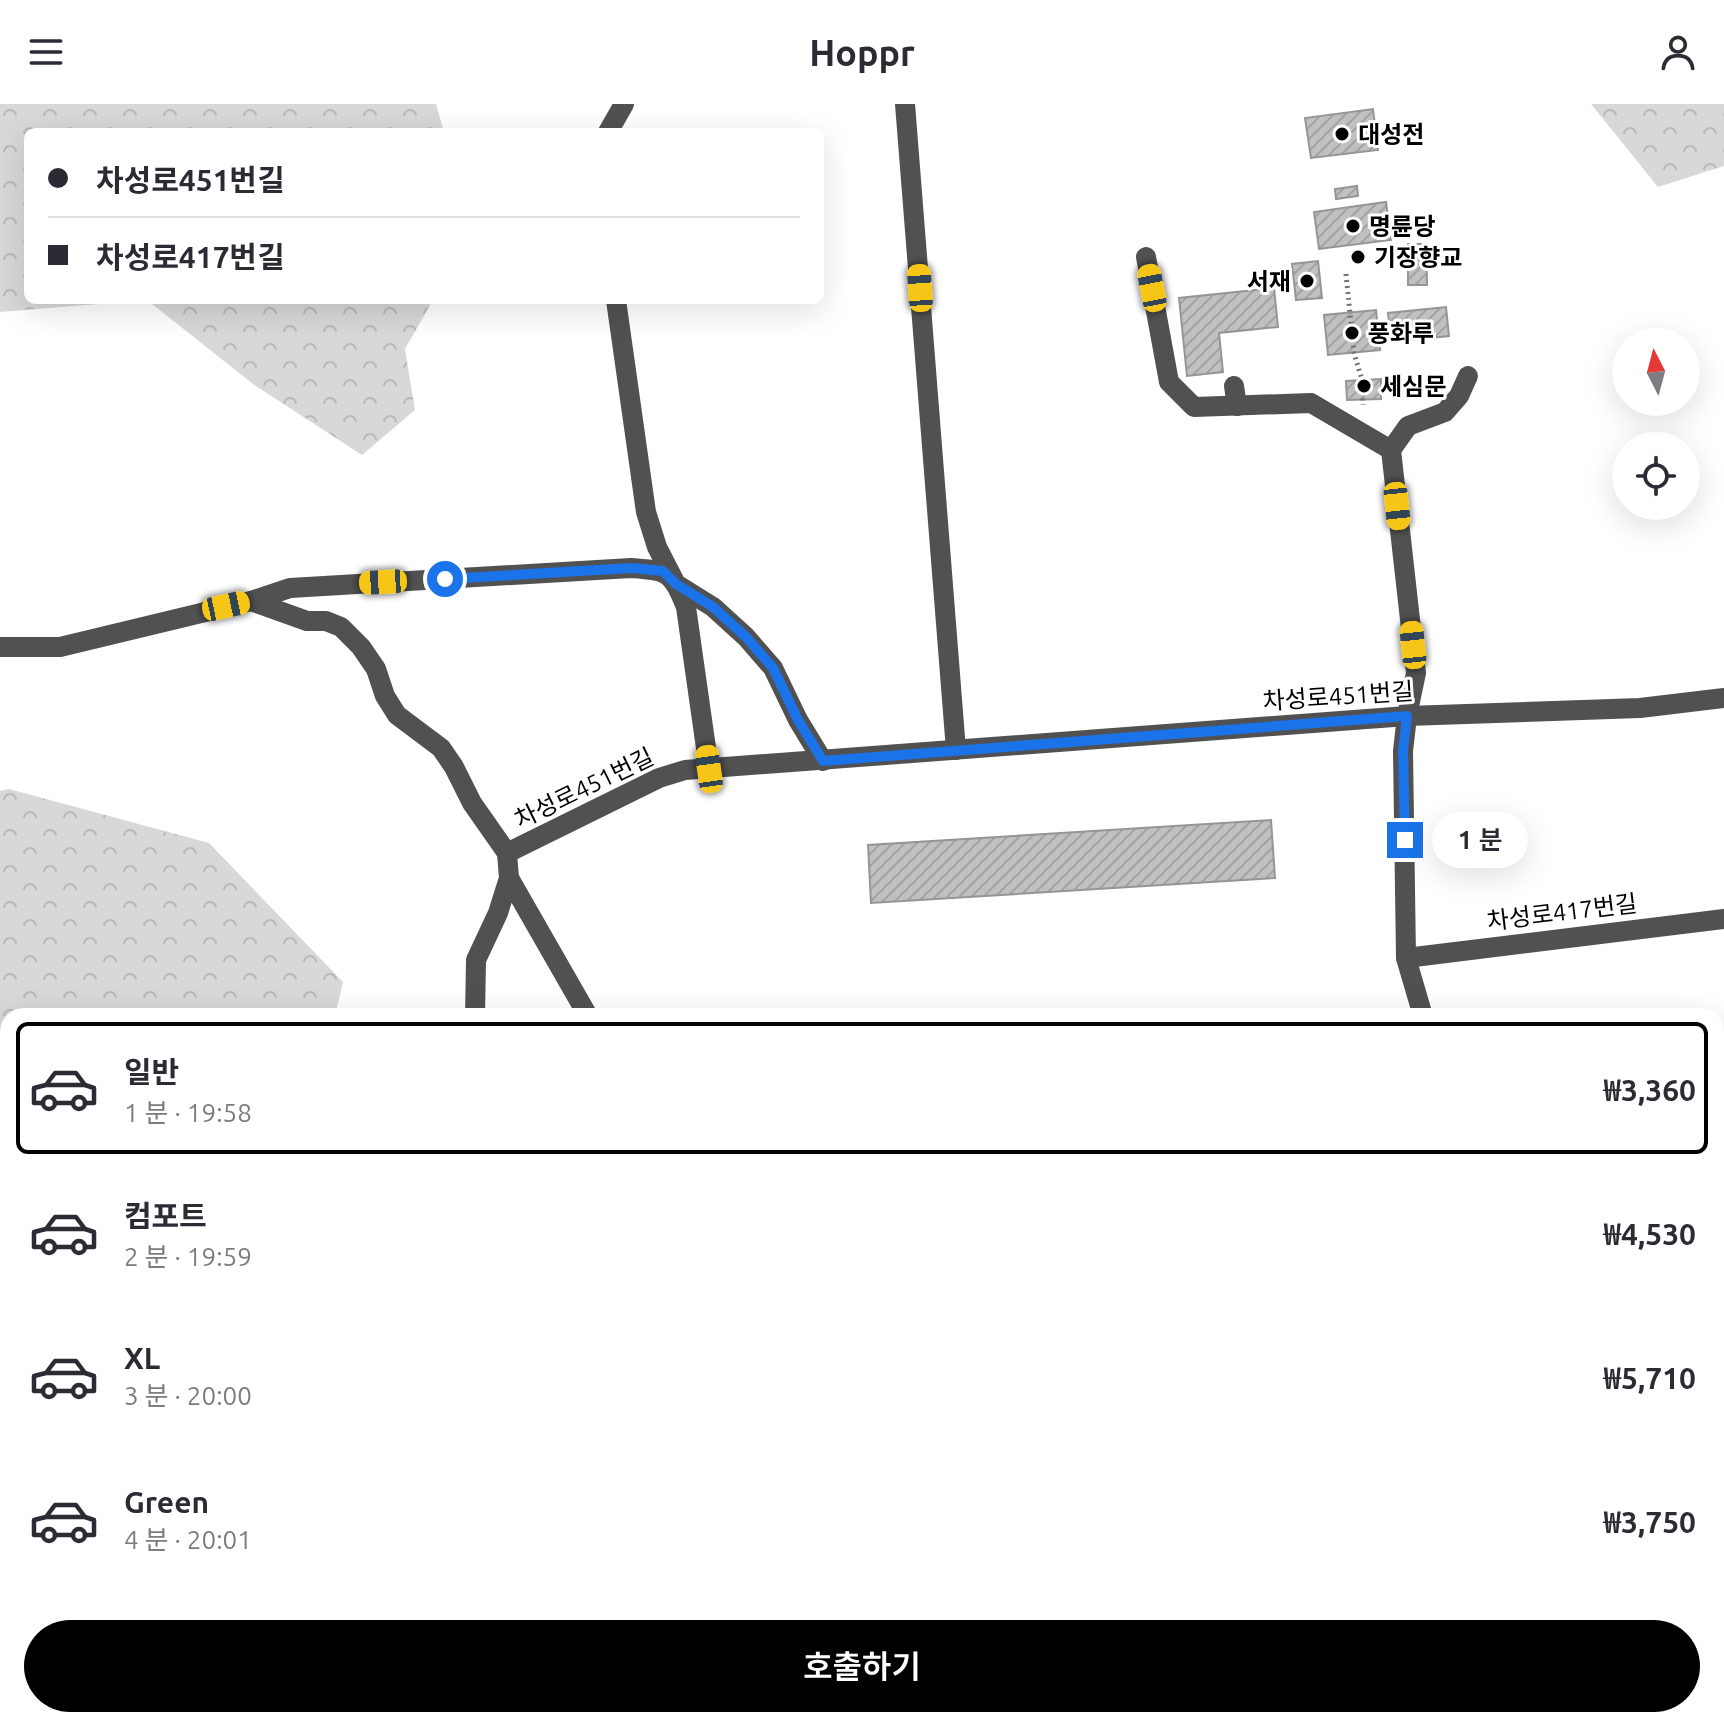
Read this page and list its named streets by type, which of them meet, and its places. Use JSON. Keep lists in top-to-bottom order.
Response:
{
  "streets": {
    "street": ["차성로451번길", "차성로417번길"]
  },
  "places": [
    "대성전",
    "명륜당",
    "기장향교",
    "서재",
    "풍화루",
    "세심문"
  ],
  "north": "top",
  "page": {
    "header": "Hoppr",
    "banner": ["차성로451번길", "차성로417번길"],
    "bubble": "1 분",
    "list": [
      {
        "name": "일반",
        "note": "1 분 · 19:58",
        "value": "₩3,360"
      },
      {
        "name": "컴포트",
        "note": "2 분 · 19:59",
        "value": "₩4,530"
      },
      {
        "name": "XL",
        "note": "3 분 · 20:00",
        "value": "₩5,710"
      },
      {
        "name": "Green",
        "note": "4 분 · 20:01",
        "value": "₩3,750"
      }
    ],
    "buttons": "호출하기"
  }
}
